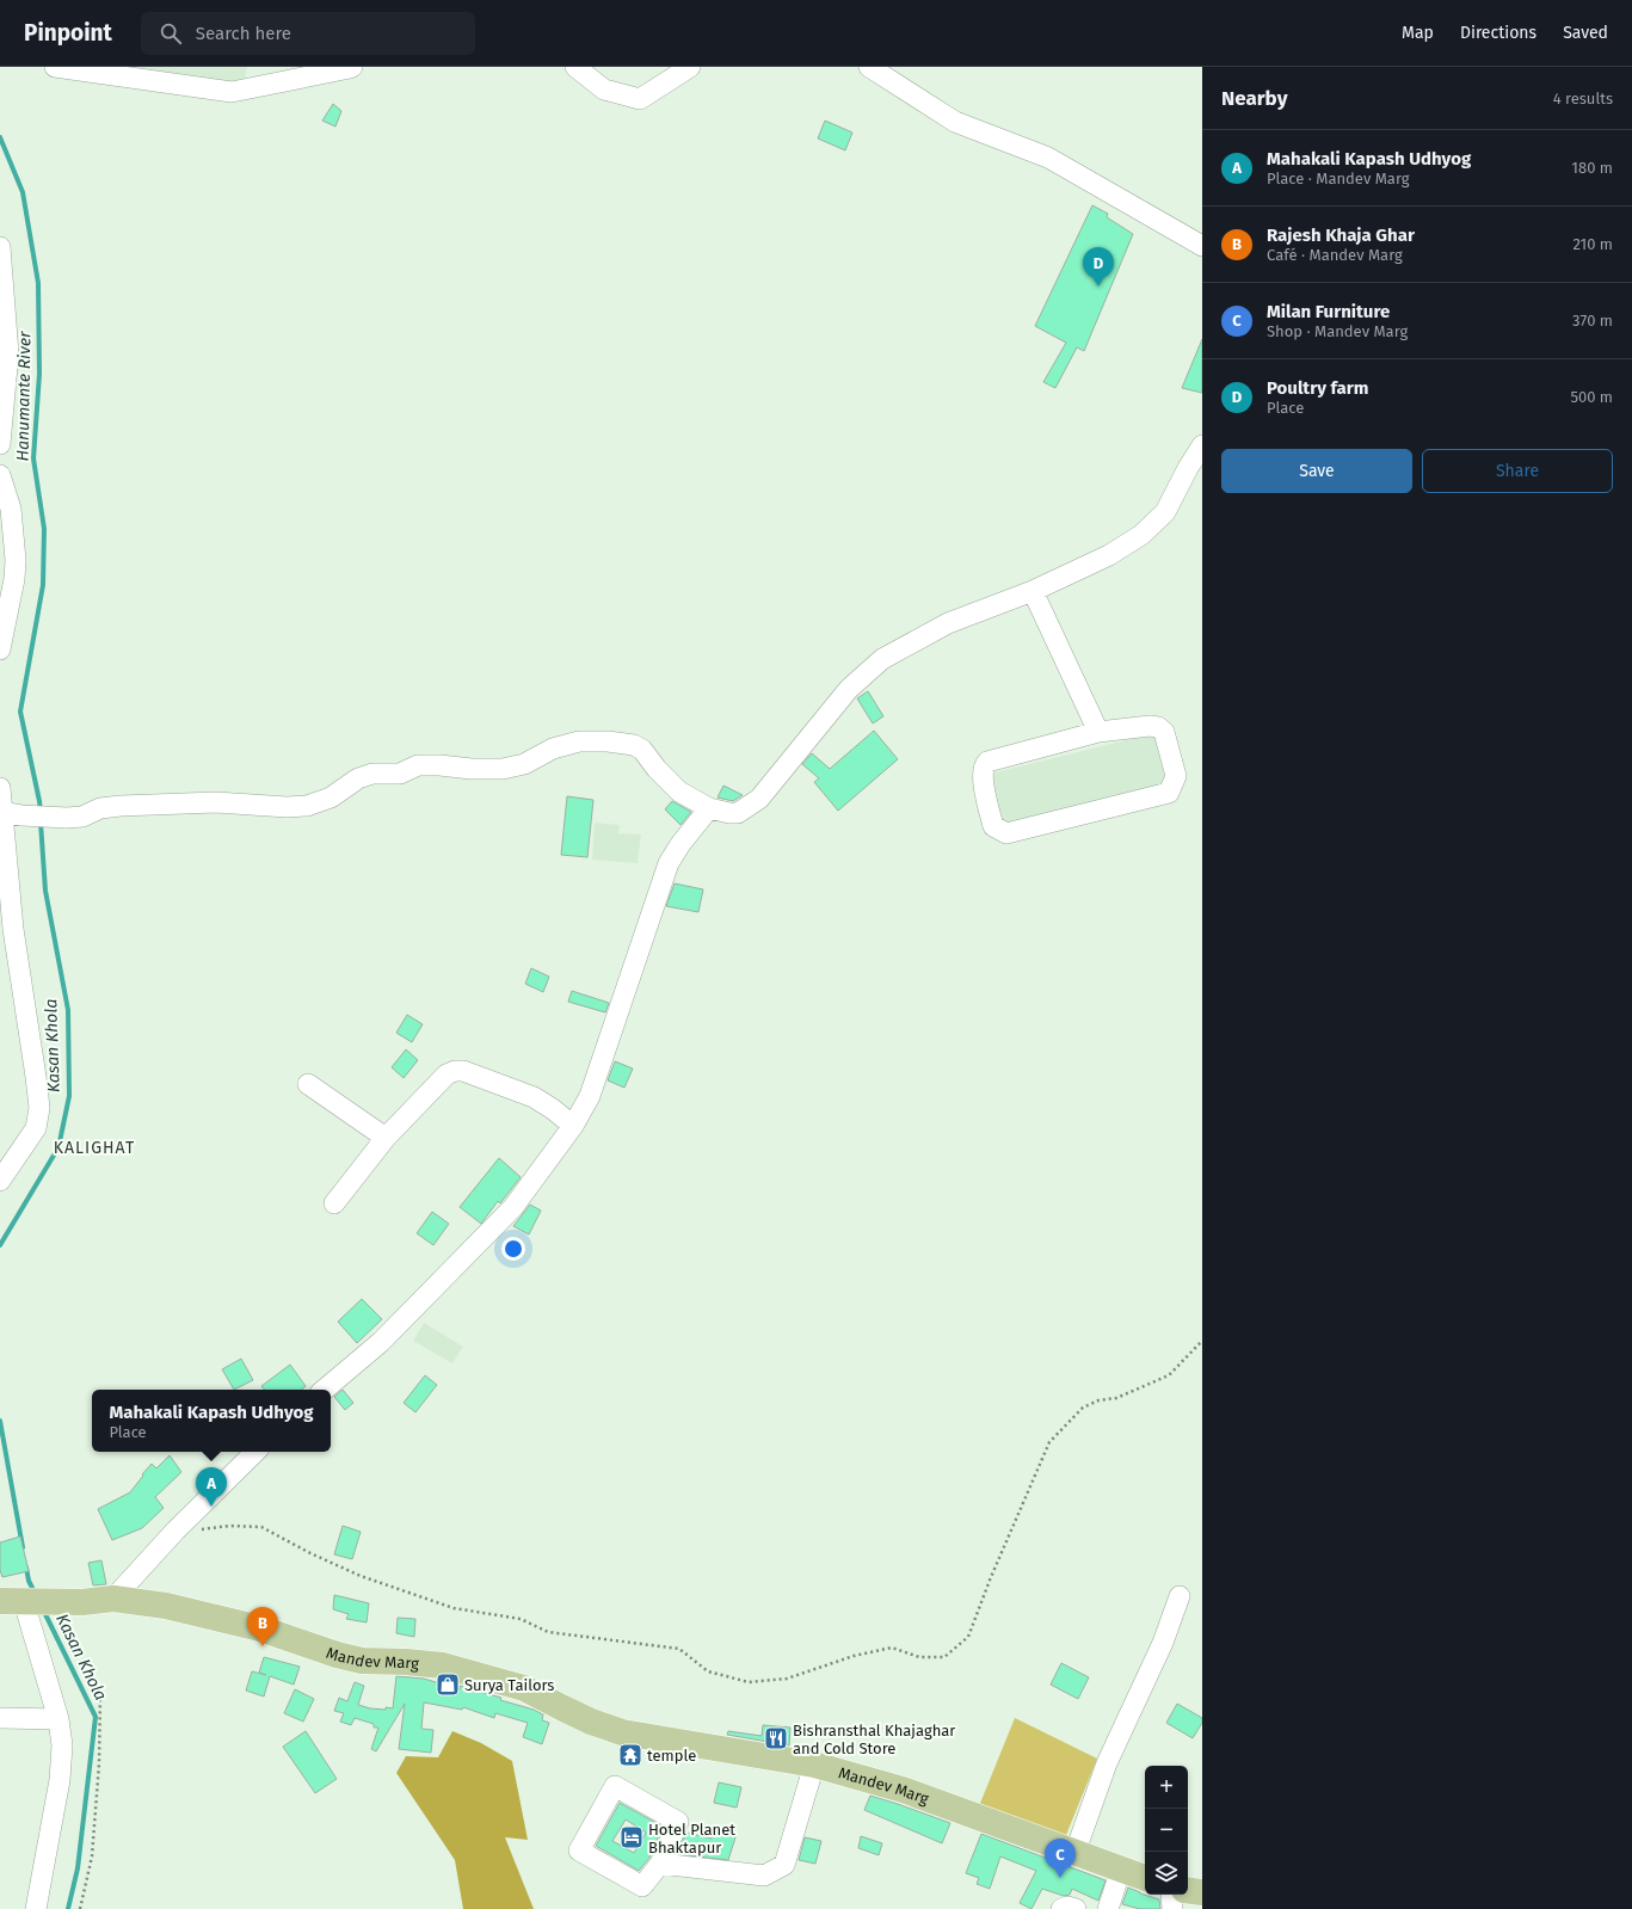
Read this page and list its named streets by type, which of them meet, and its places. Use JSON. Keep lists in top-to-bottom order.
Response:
{
  "streets": {
    "main road": ["Mandev Marg"]
  },
  "districts": ["KALIGHAT"],
  "water": ["Hanumante River", "Kasan Khola"],
  "places": {
    "shop": ["Surya Tailors"],
    "restaurant": ["Bishransthal Khajaghar and Cold Store"],
    "temple": ["temple"],
    "hotel": ["Hotel Planet Bhaktapur"]
  },
  "page": {
    "header": "Pinpoint",
    "search": "Search here",
    "nav": ["Map", "Directions", "Saved"],
    "heading": ["Nearby", "4 results"],
    "list": [
      {
        "mark": "A",
        "name": "Mahakali Kapash Udhyog",
        "note": "Place · Mandev Marg",
        "value": "180 m"
      },
      {
        "mark": "B",
        "name": "Rajesh Khaja Ghar",
        "note": "Café · Mandev Marg",
        "value": "210 m"
      },
      {
        "mark": "C",
        "name": "Milan Furniture",
        "note": "Shop · Mandev Marg",
        "value": "370 m"
      },
      {
        "mark": "D",
        "name": "Poultry farm",
        "note": "Place",
        "value": "500 m"
      }
    ],
    "pins": [
      "D",
      "A",
      "B",
      "C"
    ],
    "buttons": ["Save", "Share"],
    "popup": ["Mahakali Kapash Udhyog", "Place"],
    "map_buttons": ["+", "−"]
  }
}
